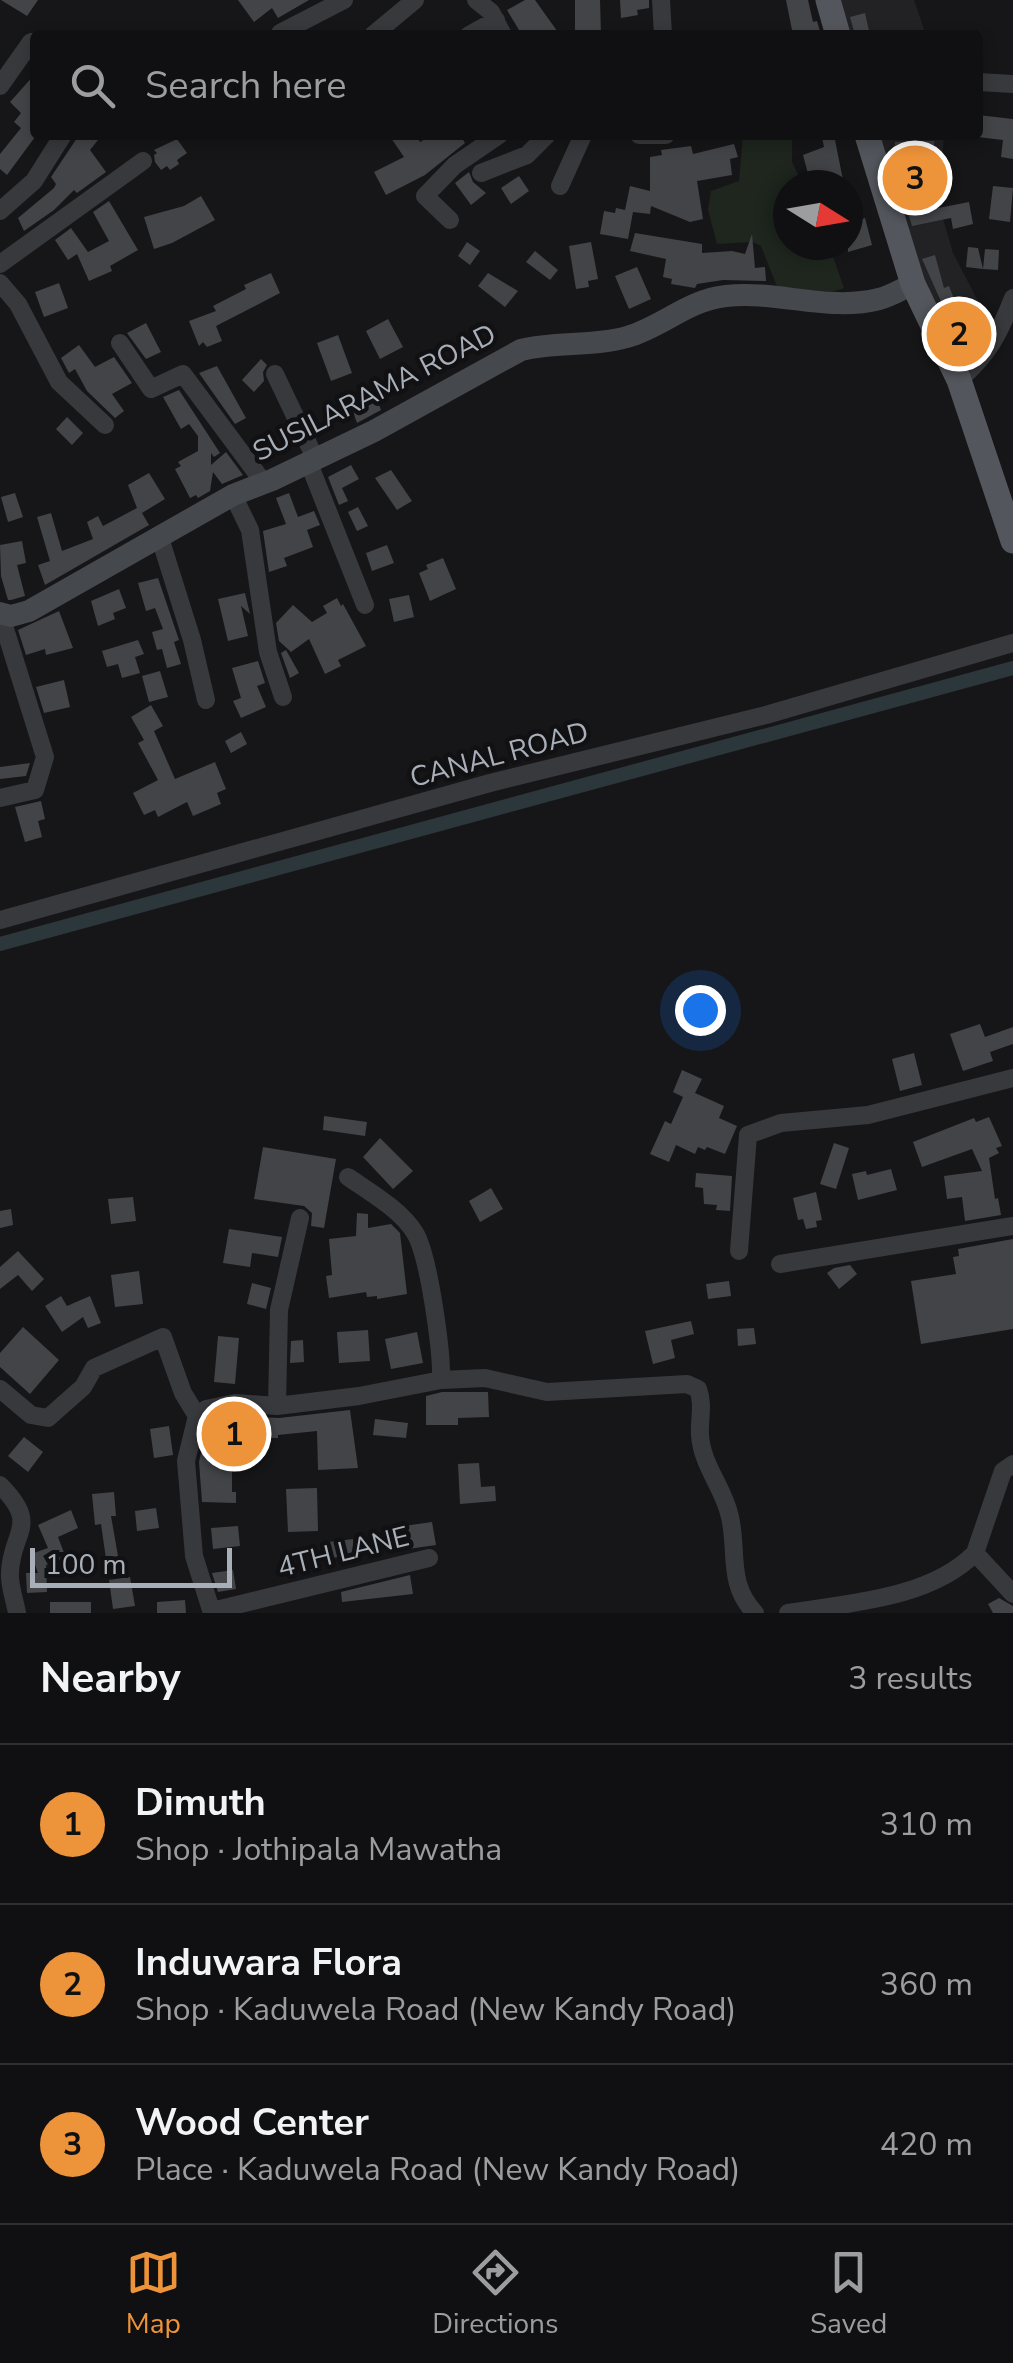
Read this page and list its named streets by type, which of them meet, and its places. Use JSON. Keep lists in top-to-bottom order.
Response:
{
  "streets": {
    "street": ["SUSILARAMA ROAD", "CANAL ROAD", "4TH LANE"]
  },
  "scale_bar": "100 m",
  "north": "right",
  "page": {
    "search": "Search here",
    "pins": ["3", "2", "1"],
    "scale": "100 m",
    "heading": ["Nearby", "3 results"],
    "list": [
      {
        "mark": "1",
        "name": "Dimuth",
        "note": "Shop · Jothipala Mawatha",
        "value": "310 m"
      },
      {
        "mark": "2",
        "name": "Induwara Flora",
        "note": "Shop · Kaduwela Road (New Kandy Road)",
        "value": "360 m"
      },
      {
        "mark": "3",
        "name": "Wood Center",
        "note": "Place · Kaduwela Road (New Kandy Road)",
        "value": "420 m"
      }
    ],
    "nav": ["Map", "Directions", "Saved"]
  }
}
